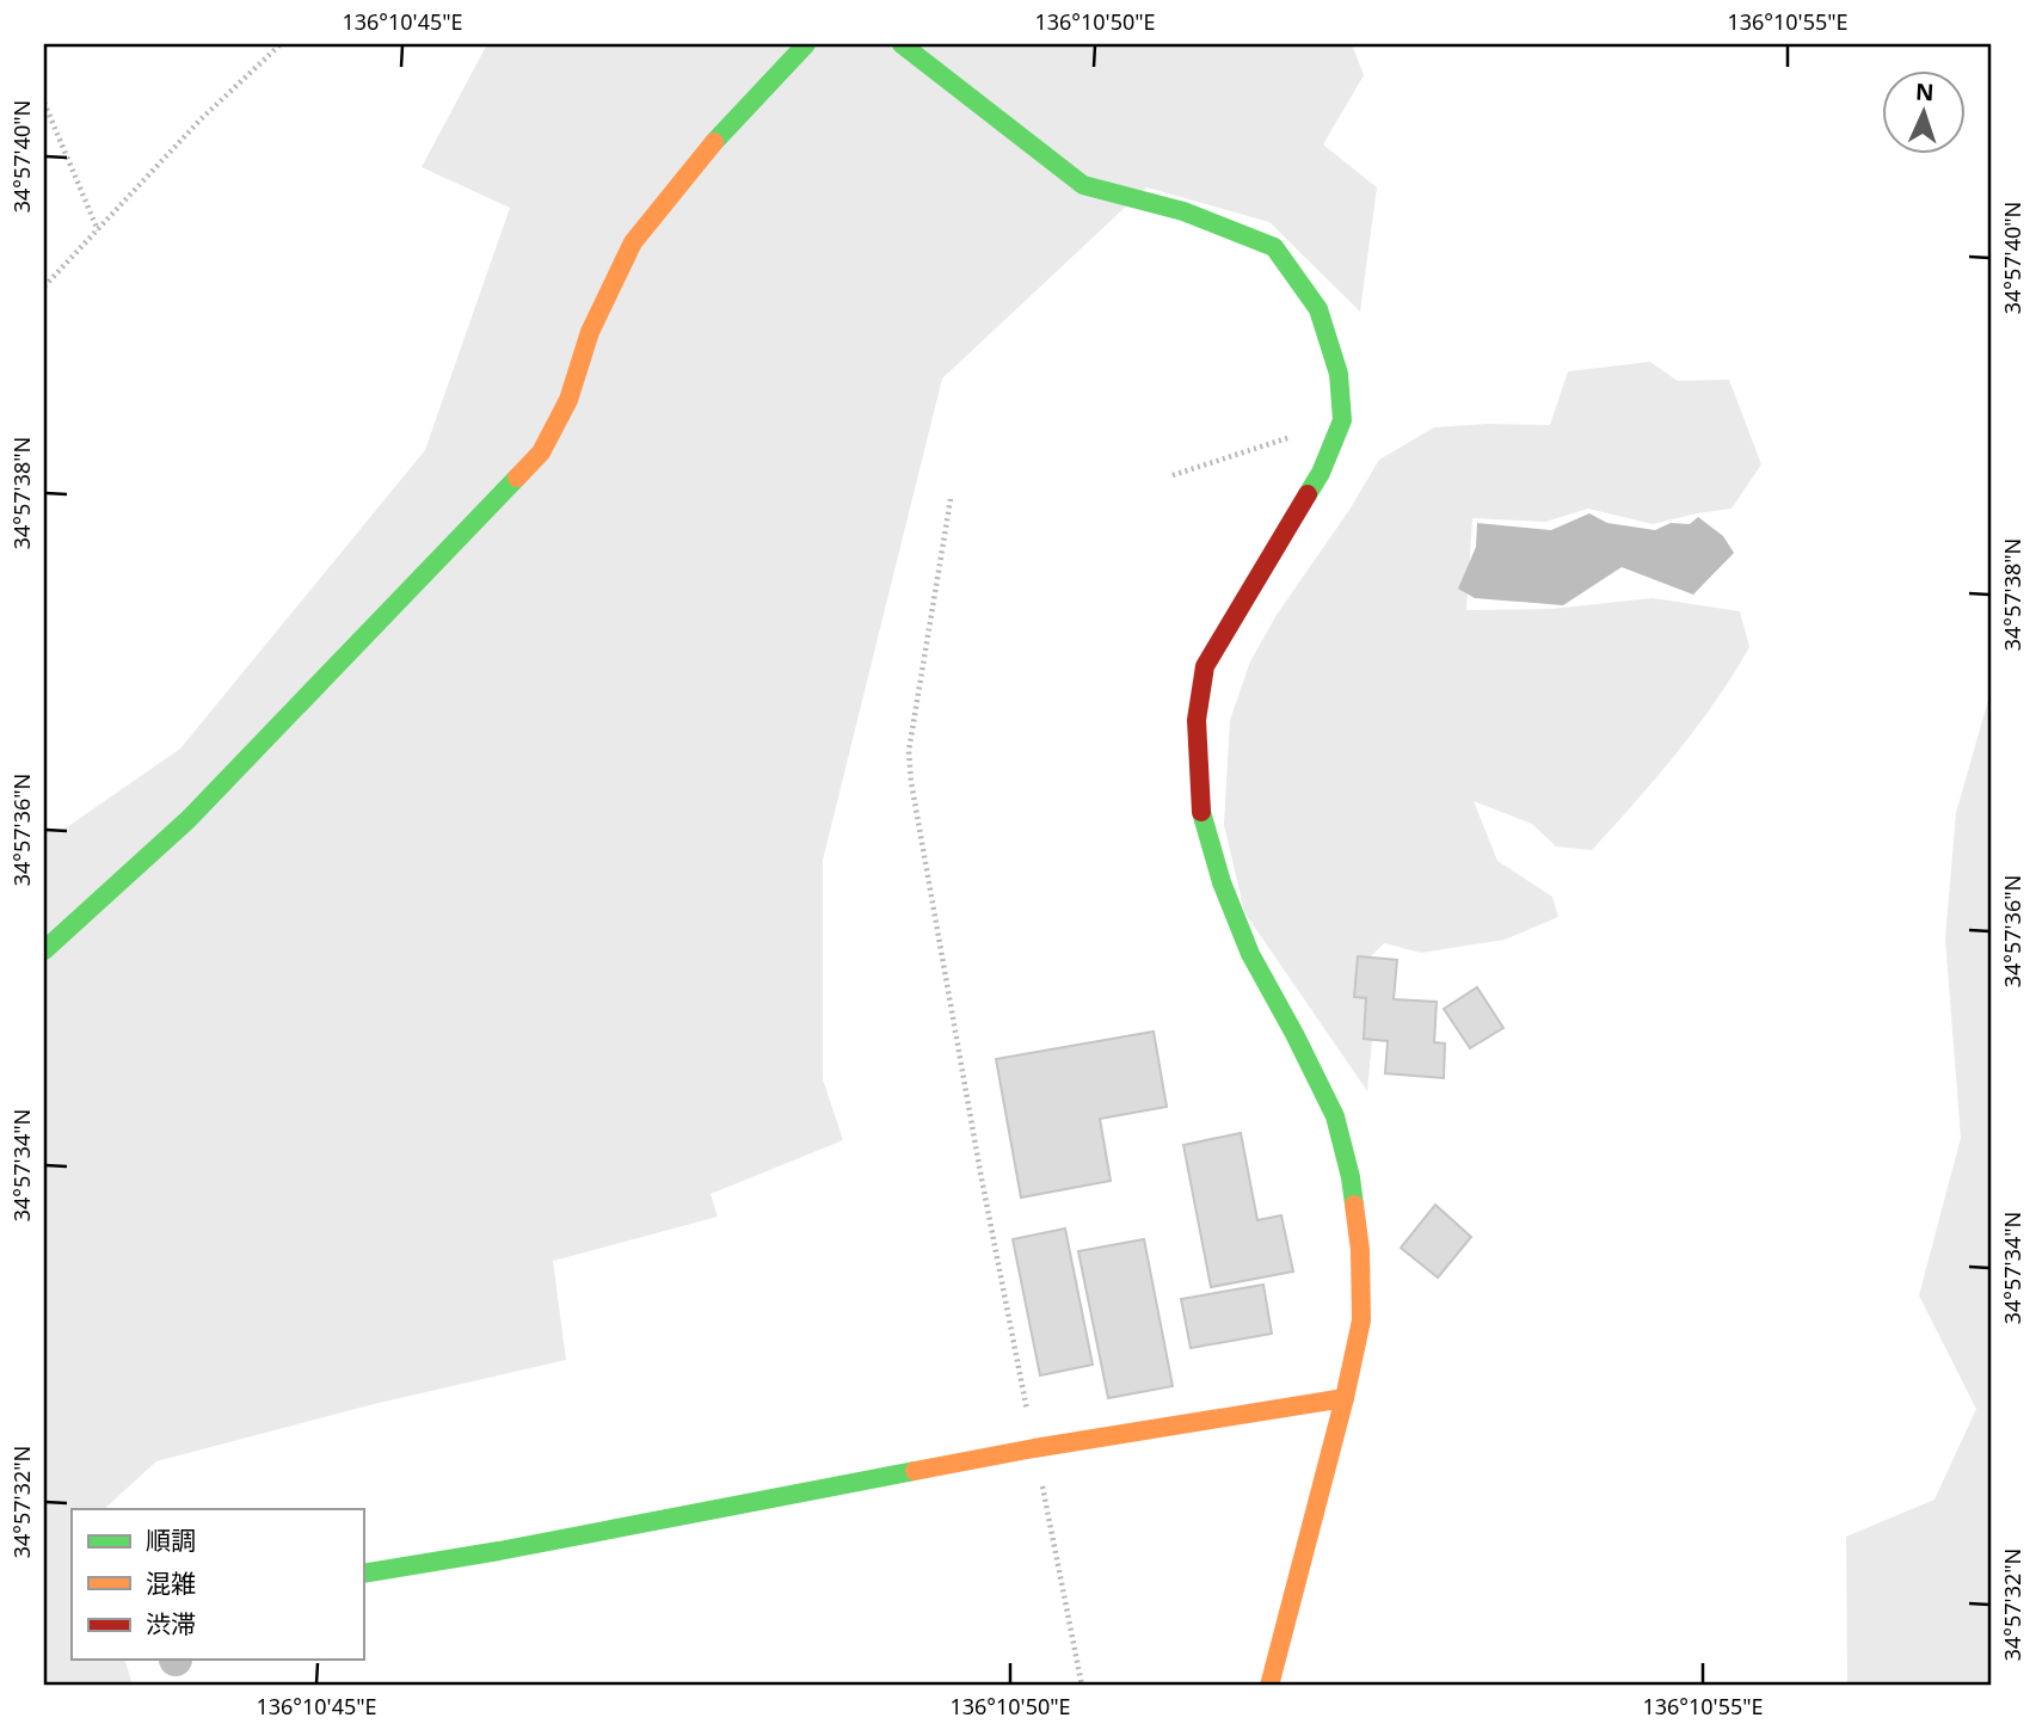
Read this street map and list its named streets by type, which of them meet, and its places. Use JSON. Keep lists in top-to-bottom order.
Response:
{
  "legend": ["順調", "混雑", "渋滞"],
  "north": "top",
  "coordinates": [
    "136°10'45\"E",
    "136°10'50\"E",
    "136°10'55\"E",
    "34°57'40\"N",
    "34°57'38\"N",
    "34°57'36\"N",
    "34°57'34\"N",
    "34°57'32\"N"
  ]
}
